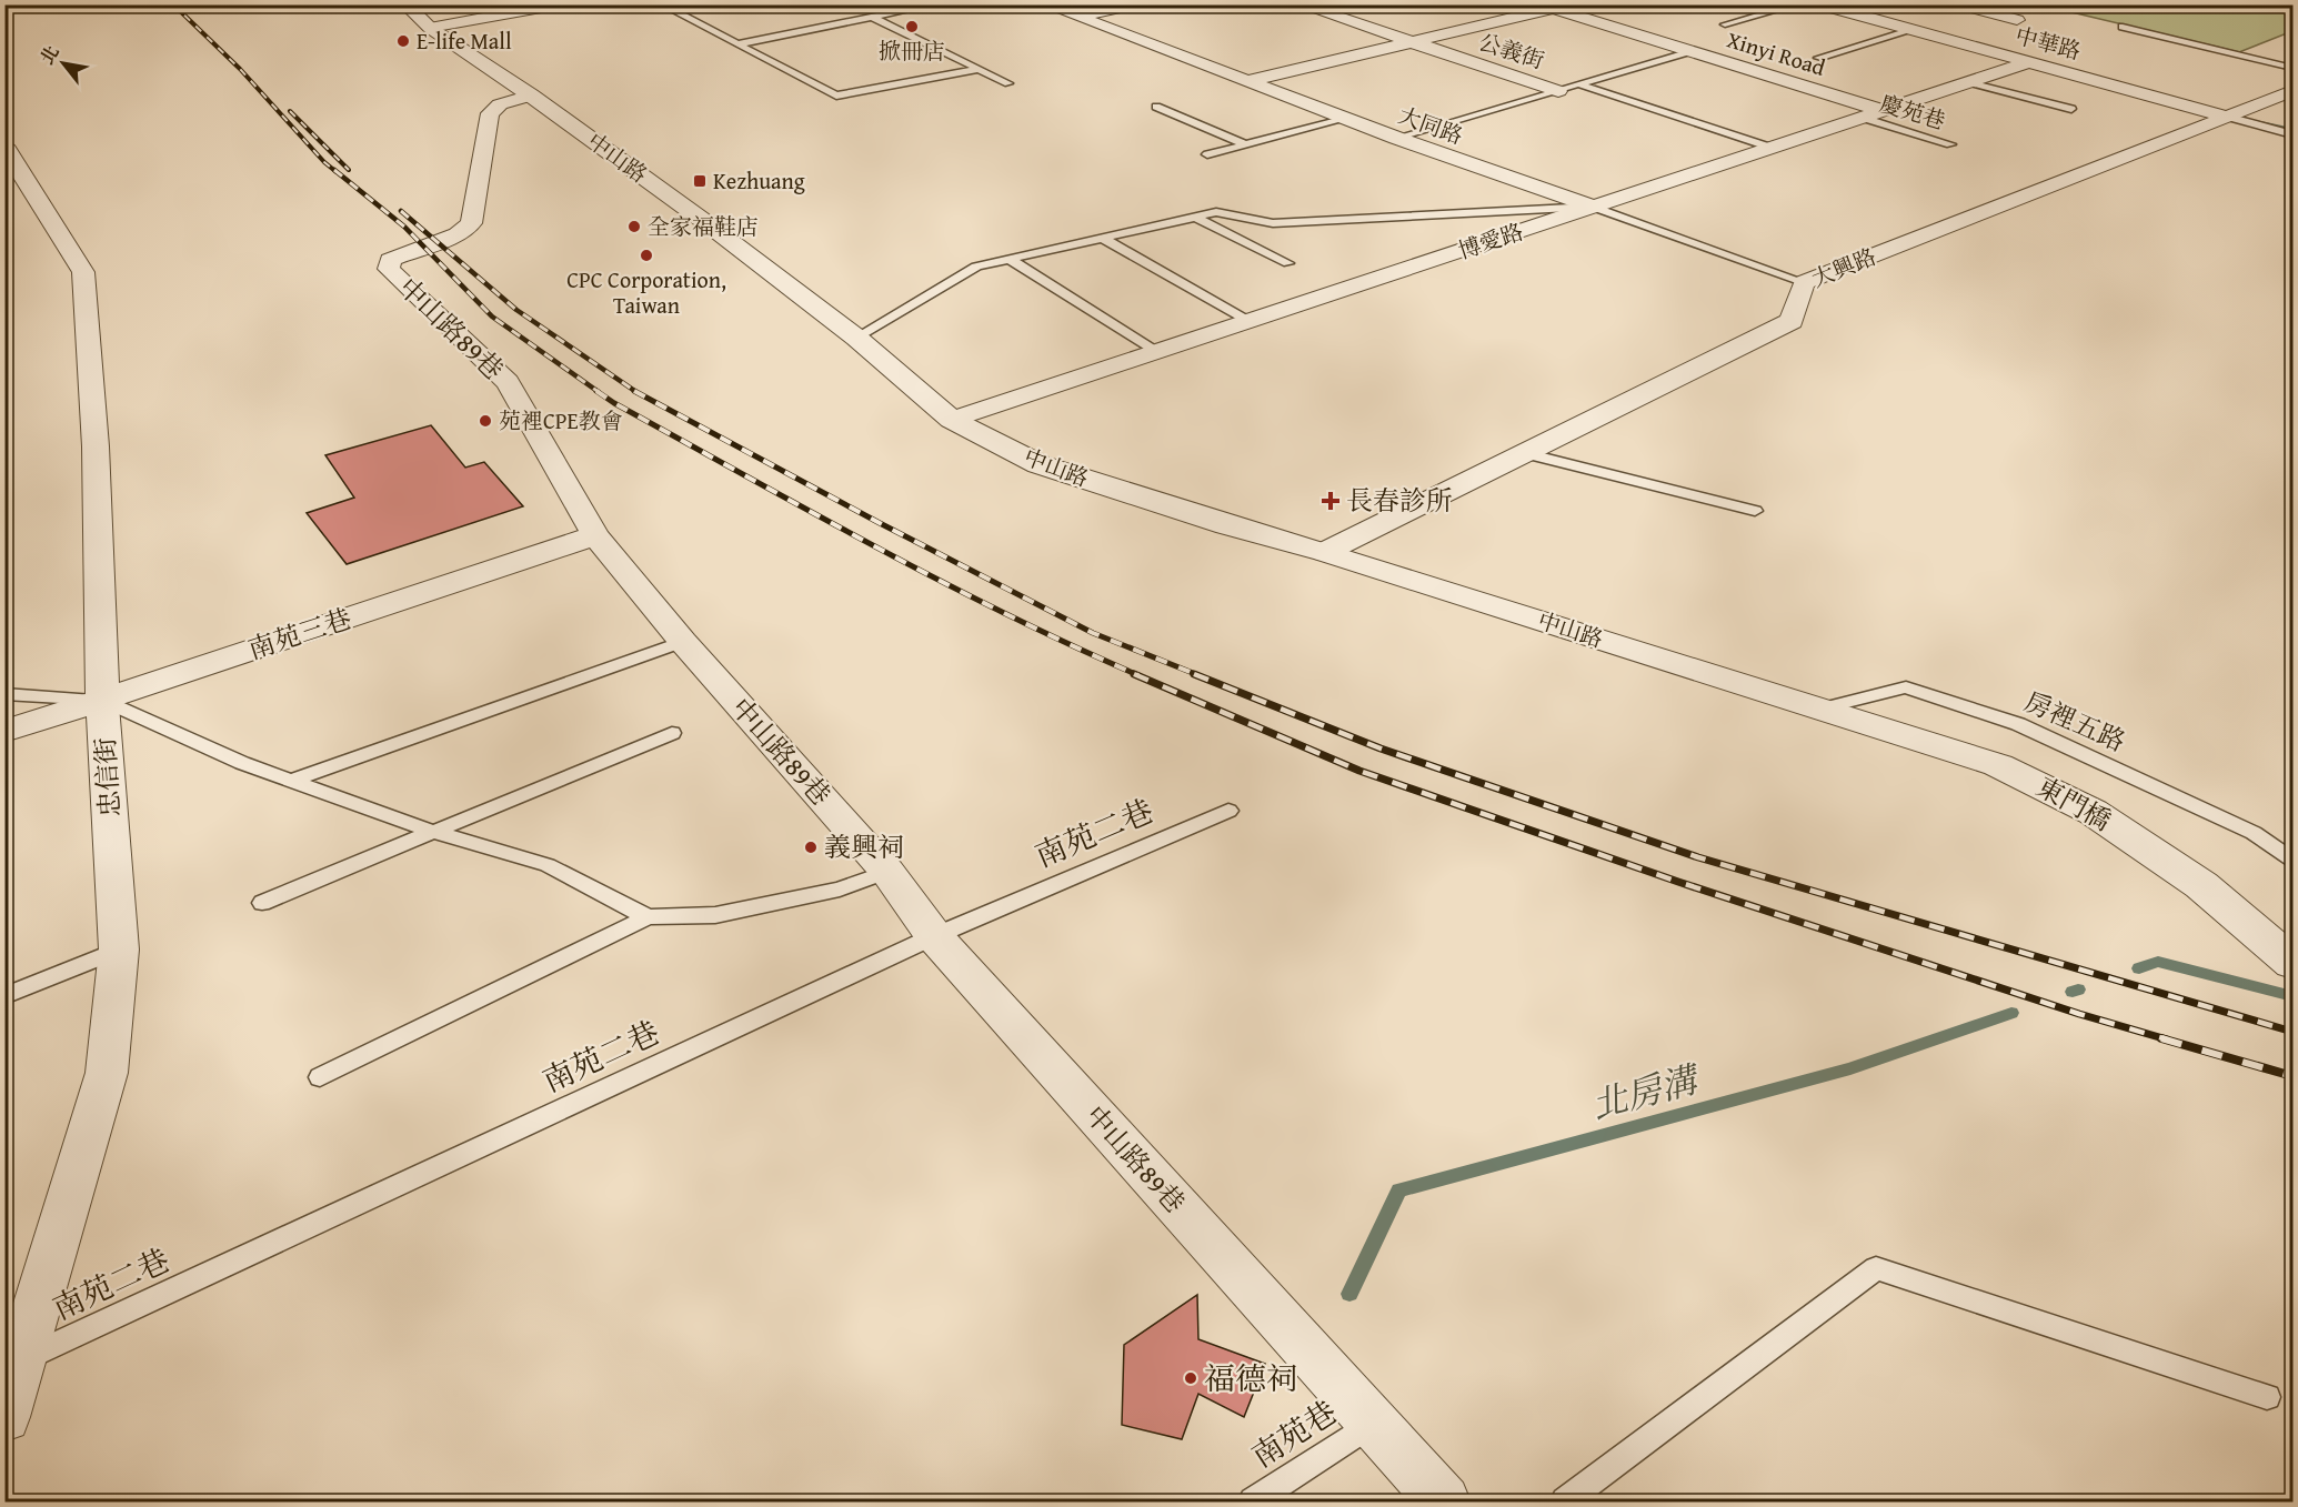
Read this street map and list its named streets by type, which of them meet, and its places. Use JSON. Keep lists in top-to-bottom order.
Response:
{
  "streets": {
    "street": [
      "中華路",
      "公義街",
      "Xinyi Road",
      "大同路",
      "中山路",
      "博愛路",
      "大興路",
      "中山路89巷",
      "南苑三巷",
      "忠信街",
      "東門橋"
    ],
    "lane": [
      "慶苑巷",
      "房裡五路",
      "南苑二巷",
      "南苑巷"
    ]
  },
  "crossings": [
    ["中華路", "博愛路"],
    ["中華路", "大興路"],
    ["Xinyi Road", "慶苑巷"],
    ["Xinyi Road", "博愛路"],
    ["慶苑巷", "博愛路"],
    ["大同路", "博愛路"],
    ["大同路", "大興路"],
    ["中山路", "博愛路"],
    ["中山路", "大興路"],
    ["中山路", "中山路89巷"],
    ["中山路", "房裡五路"],
    ["中山路", "東門橋"],
    ["中山路89巷", "南苑三巷"],
    ["中山路89巷", "南苑二巷"],
    ["中山路89巷", "南苑巷"],
    ["南苑三巷", "忠信街"],
    ["房裡五路", "東門橋"],
    ["忠信街", "南苑二巷"]
  ],
  "water": ["北房溝"],
  "places": {
    "other": [
      "掀冊店",
      "E-life Mall",
      "全家福鞋店",
      "CPC Corporation, Taiwan",
      "苑裡CPE教會",
      "義興祠",
      "福德祠"
    ],
    "transit": ["Kezhuang"],
    "health": ["長春診所"]
  },
  "north": "top left"
}
